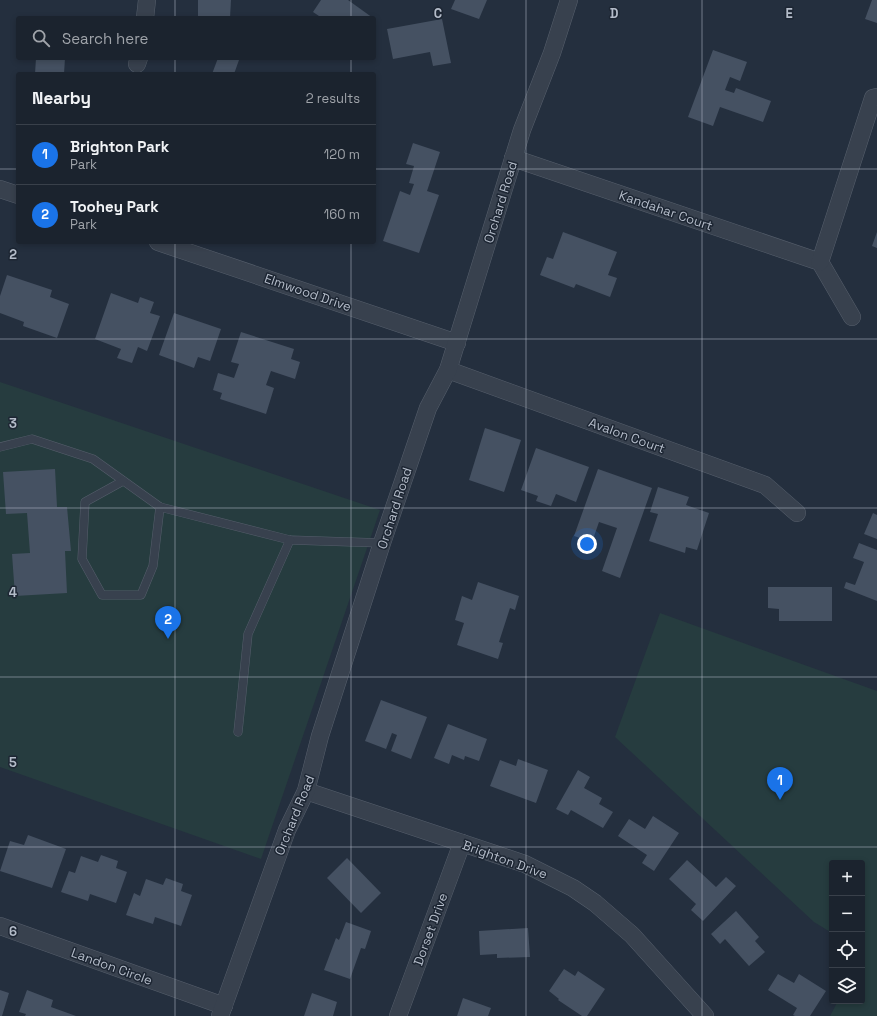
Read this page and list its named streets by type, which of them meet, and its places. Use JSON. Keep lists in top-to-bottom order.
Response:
{
  "streets": {
    "street": [
      "Orchard Road",
      "Kandahar Court",
      "Elmwood Drive",
      "Avalon Court",
      "Brighton Drive",
      "Dorset Drive",
      "Landon Circle"
    ]
  },
  "crossings": [
    ["Orchard Road", "Kandahar Court"],
    ["Orchard Road", "Elmwood Drive"],
    ["Orchard Road", "Avalon Court"],
    ["Orchard Road", "Brighton Drive"],
    ["Orchard Road", "Landon Circle"],
    ["Brighton Drive", "Dorset Drive"]
  ],
  "page": {
    "search": "Search here",
    "heading": ["Nearby", "2 results"],
    "list": [
      {
        "mark": "1",
        "name": "Brighton Park",
        "note": "Park",
        "value": "120 m"
      },
      {
        "mark": "2",
        "name": "Toohey Park",
        "note": "Park",
        "value": "160 m"
      }
    ],
    "pins": ["2", "1"],
    "map_buttons": ["+", "−"]
  },
  "grid": {
    "columns": ["C", "D", "E"],
    "rows": [
      "2",
      "3",
      "4",
      "5",
      "6"
    ]
  }
}
